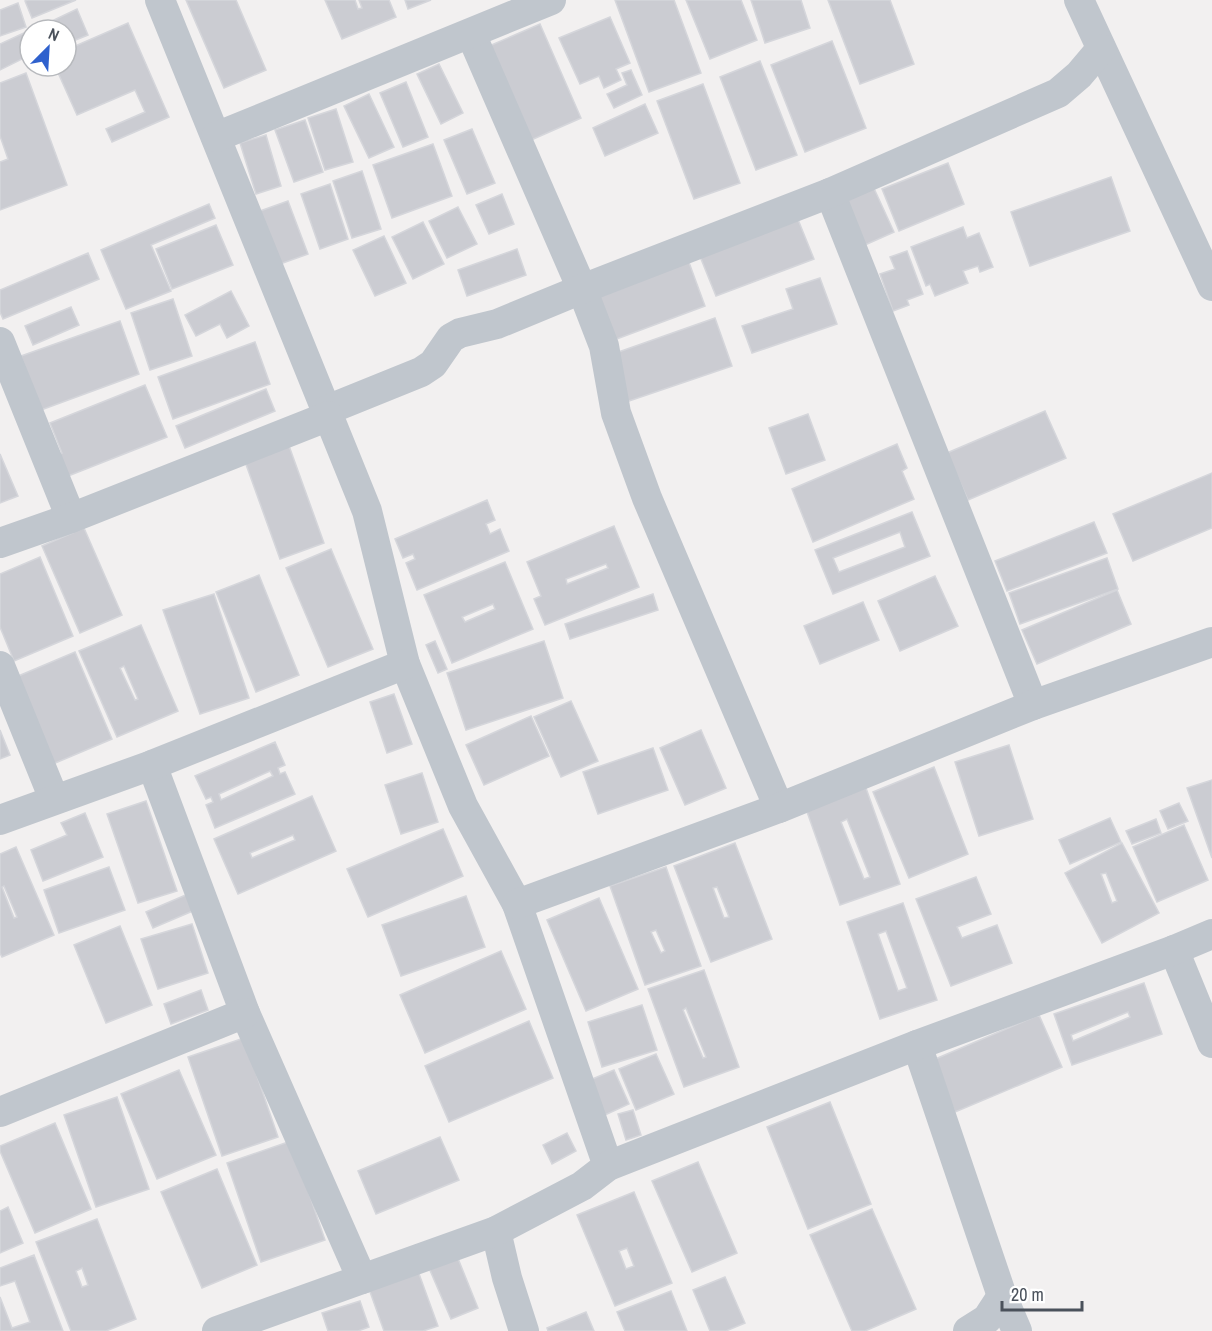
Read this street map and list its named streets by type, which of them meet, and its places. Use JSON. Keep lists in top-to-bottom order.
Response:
{
  "scale_bar": "20 m",
  "north": "top right"
}
